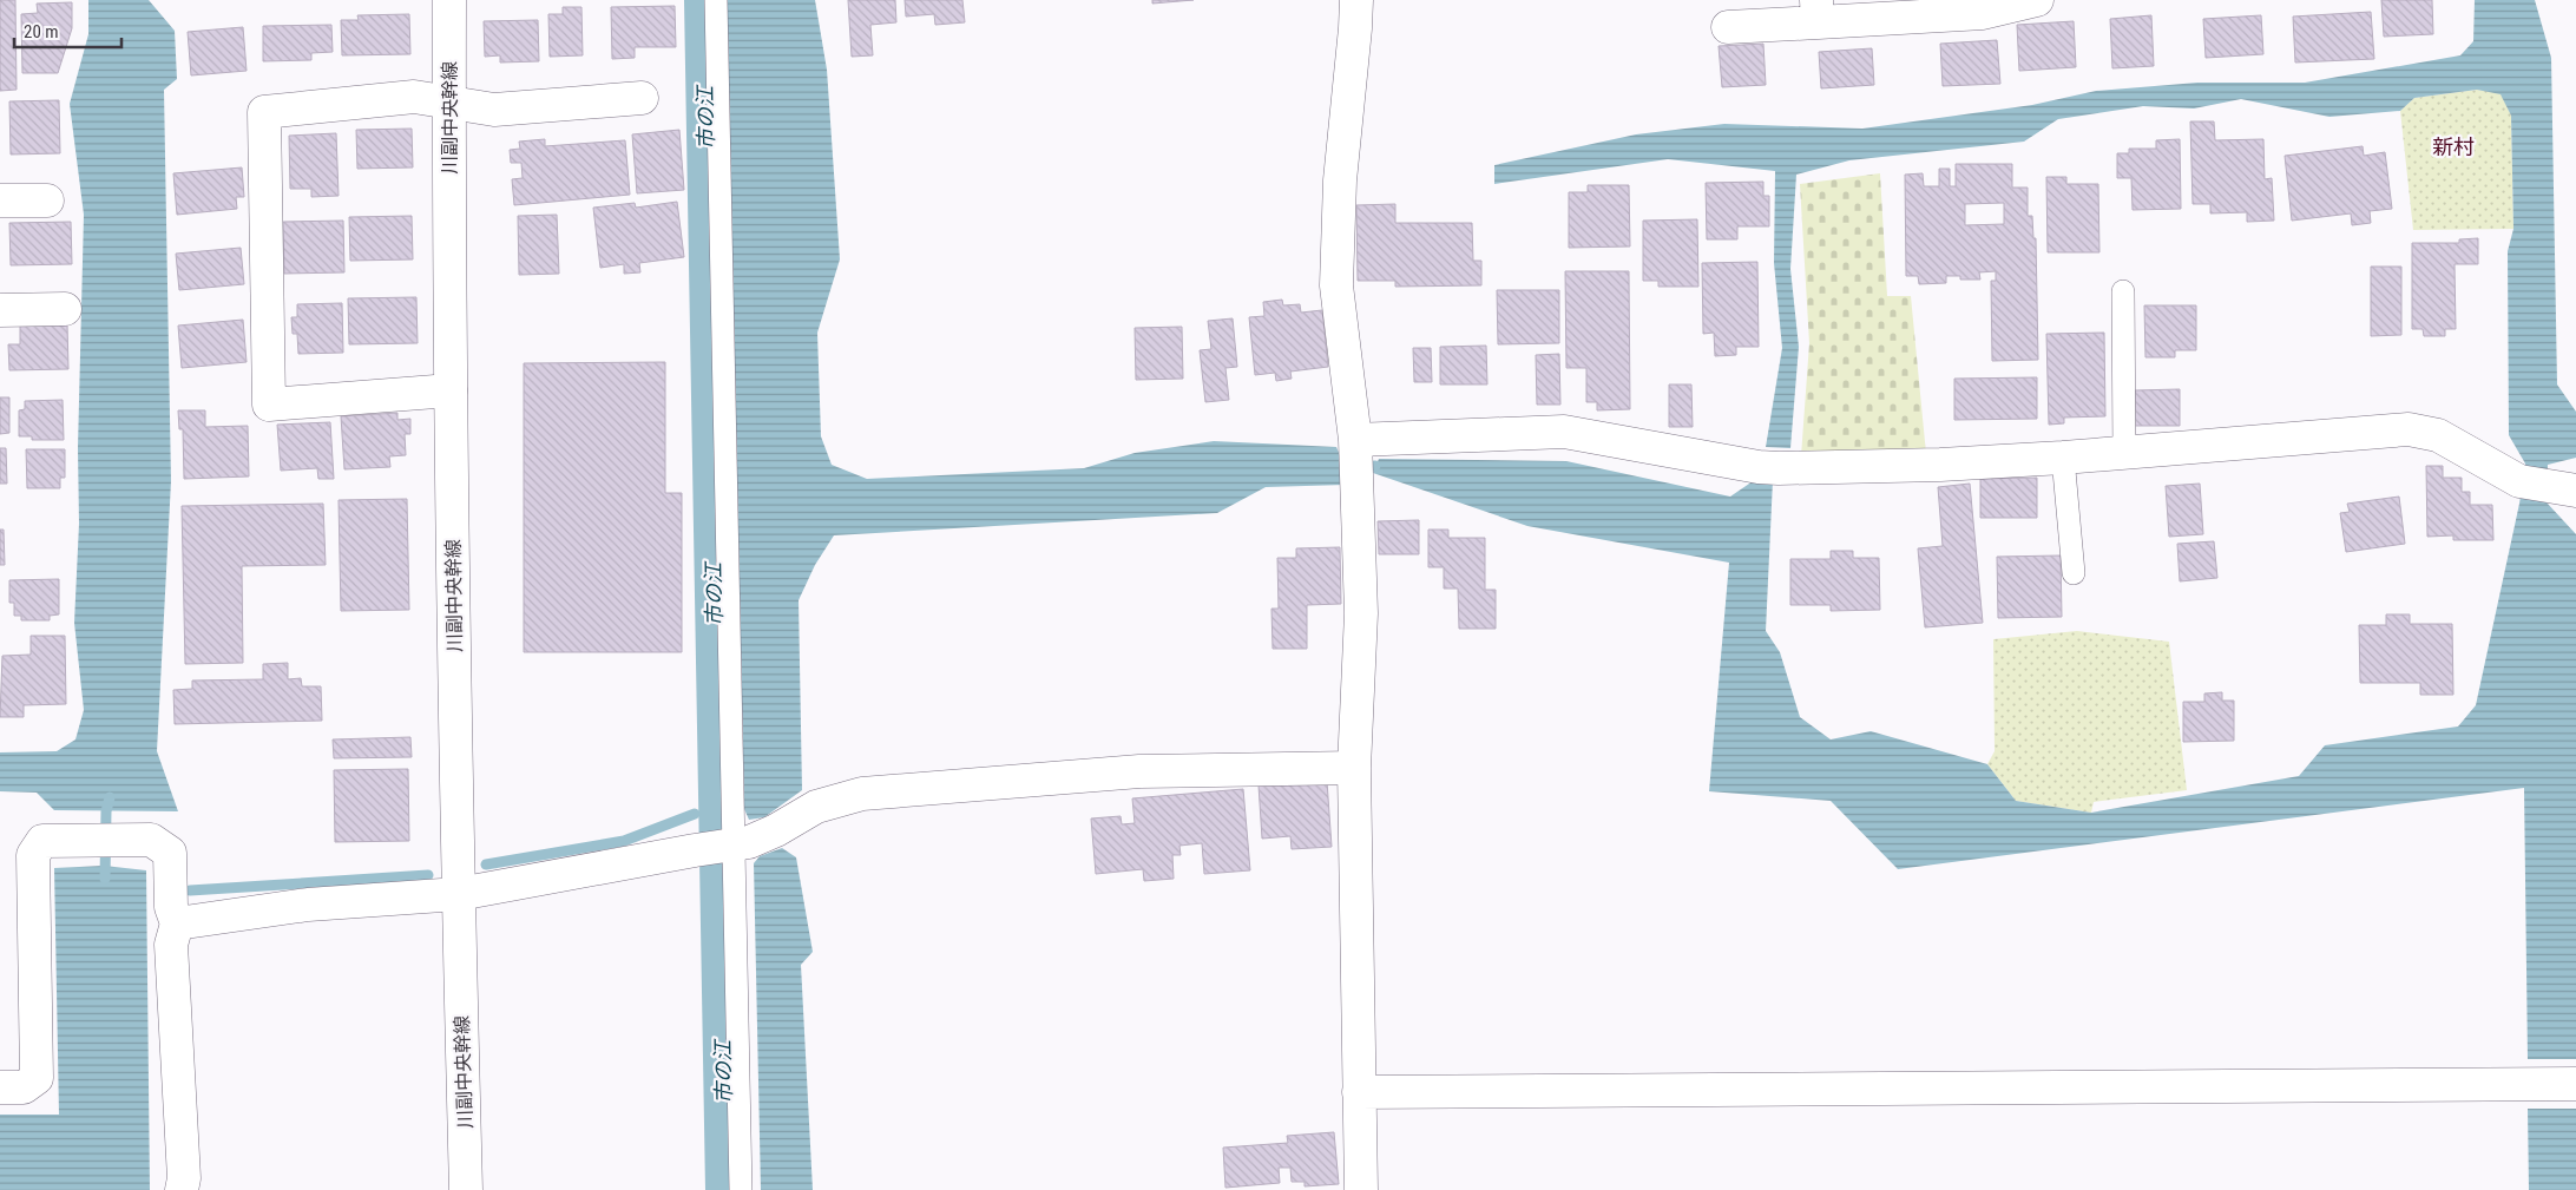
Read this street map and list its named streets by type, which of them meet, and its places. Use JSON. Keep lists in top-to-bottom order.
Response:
{
  "streets": {
    "street": ["川副中央幹線"]
  },
  "districts": ["新村"],
  "water": ["市の江"],
  "scale_bar": "20 m"
}
